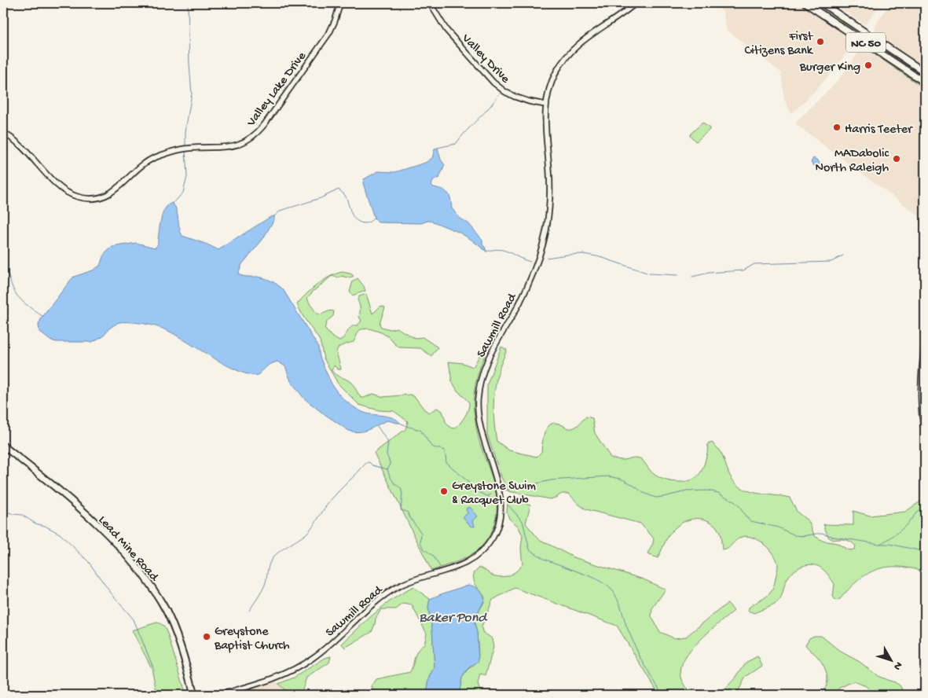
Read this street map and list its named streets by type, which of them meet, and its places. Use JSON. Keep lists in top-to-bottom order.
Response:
{
  "streets": {
    "main road": ["NC 50", "Lead Mine Road"],
    "street": ["Valley Drive", "Valley Lake Drive", "Sawmill Road"]
  },
  "crossings": [
    ["Valley Drive", "Sawmill Road"]
  ],
  "water": ["Baker Pond"],
  "places": [
    "First Citizens Bank",
    "Burger King",
    "Harris Teeter",
    "MADabolic North Raleigh",
    "Greystone Swim & Racquet Club",
    "Greystone Baptist Church"
  ],
  "north": "bottom right"
}
